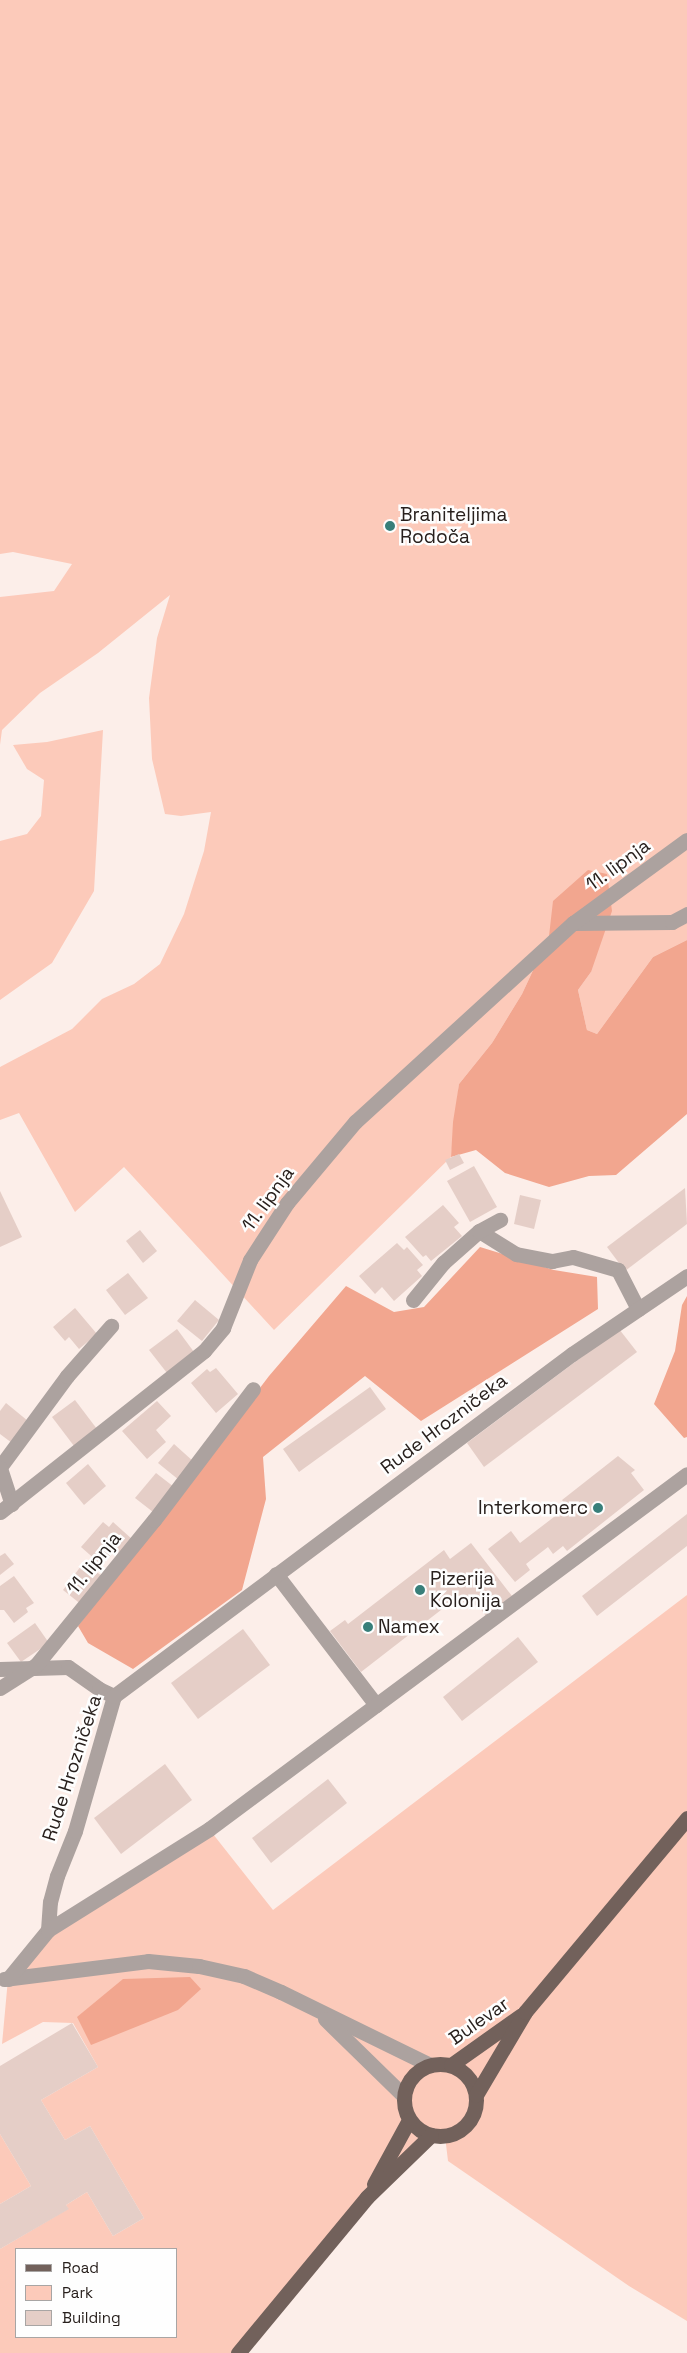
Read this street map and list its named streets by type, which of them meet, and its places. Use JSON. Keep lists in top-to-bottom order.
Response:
{
  "streets": {
    "main road": ["Bulevar"],
    "street": ["11. lipnja", "Rude Hrozničeka"]
  },
  "places": [
    "Braniteljima Rodoča",
    "Interkomerc",
    "Pizerija Kolonija",
    "Namex"
  ],
  "legend": ["Road", "Park", "Building"]
}
